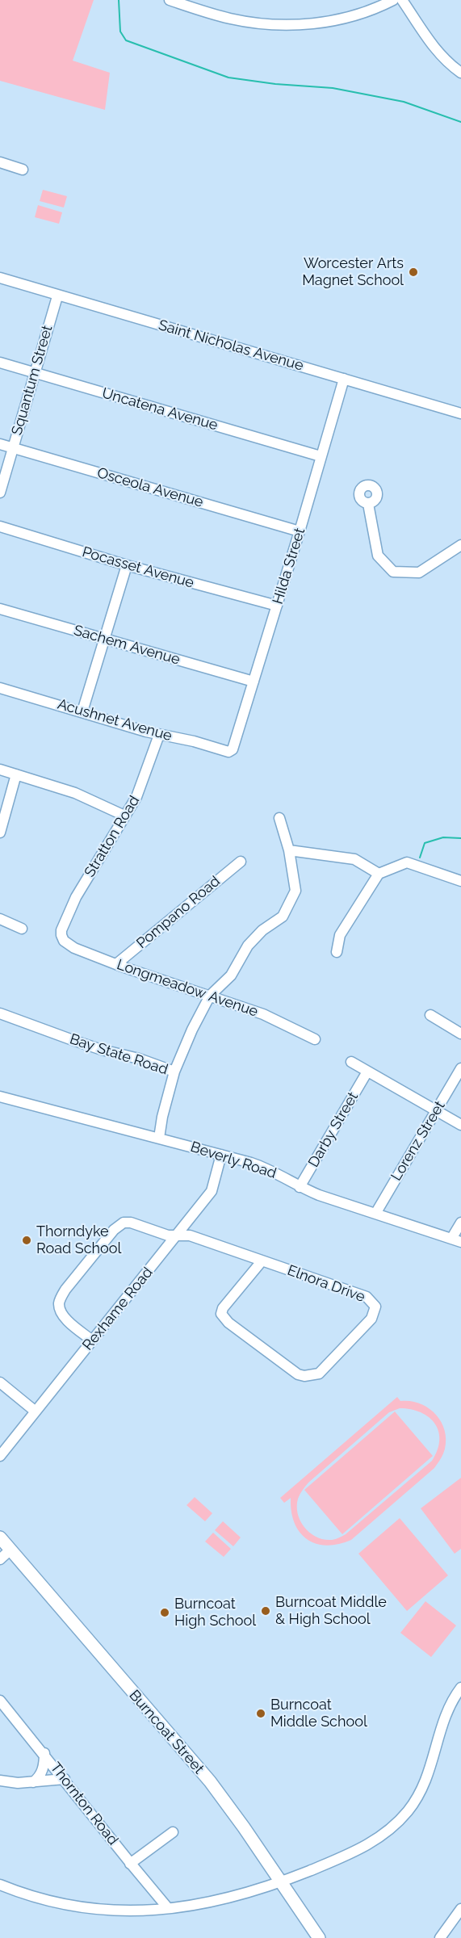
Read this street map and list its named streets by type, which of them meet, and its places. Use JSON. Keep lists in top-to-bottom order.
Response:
{
  "streets": {
    "main road": ["Burncoat Street"],
    "street": [
      "Saint Nicholas Avenue",
      "Squantum Street",
      "Uncatena Avenue",
      "Osceola Avenue",
      "Hilda Street",
      "Pocasset Avenue",
      "Sachem Avenue",
      "Acushnet Avenue",
      "Stratton Road",
      "Pompano Road",
      "Longmeadow Avenue",
      "Bay State Road",
      "Darby Street",
      "Lorenz Street",
      "Beverly Road",
      "Elnora Drive",
      "Rexhame Road",
      "Thornton Road"
    ]
  },
  "crossings": [
    ["Saint Nicholas Avenue", "Squantum Street"],
    ["Saint Nicholas Avenue", "Hilda Street"],
    ["Squantum Street", "Uncatena Avenue"],
    ["Squantum Street", "Osceola Avenue"],
    ["Uncatena Avenue", "Hilda Street"],
    ["Osceola Avenue", "Hilda Street"],
    ["Hilda Street", "Pocasset Avenue"],
    ["Hilda Street", "Sachem Avenue"],
    ["Hilda Street", "Acushnet Avenue"],
    ["Acushnet Avenue", "Stratton Road"],
    ["Stratton Road", "Longmeadow Avenue"],
    ["Pompano Road", "Longmeadow Avenue"],
    ["Bay State Road", "Beverly Road"],
    ["Darby Street", "Beverly Road"],
    ["Lorenz Street", "Beverly Road"],
    ["Beverly Road", "Rexhame Road"],
    ["Elnora Drive", "Rexhame Road"]
  ],
  "places": [
    "Worcester Arts Magnet School",
    "Thorndyke Road School",
    "Burncoat Middle & High School",
    "Burncoat High School",
    "Burncoat Middle School"
  ]
}
